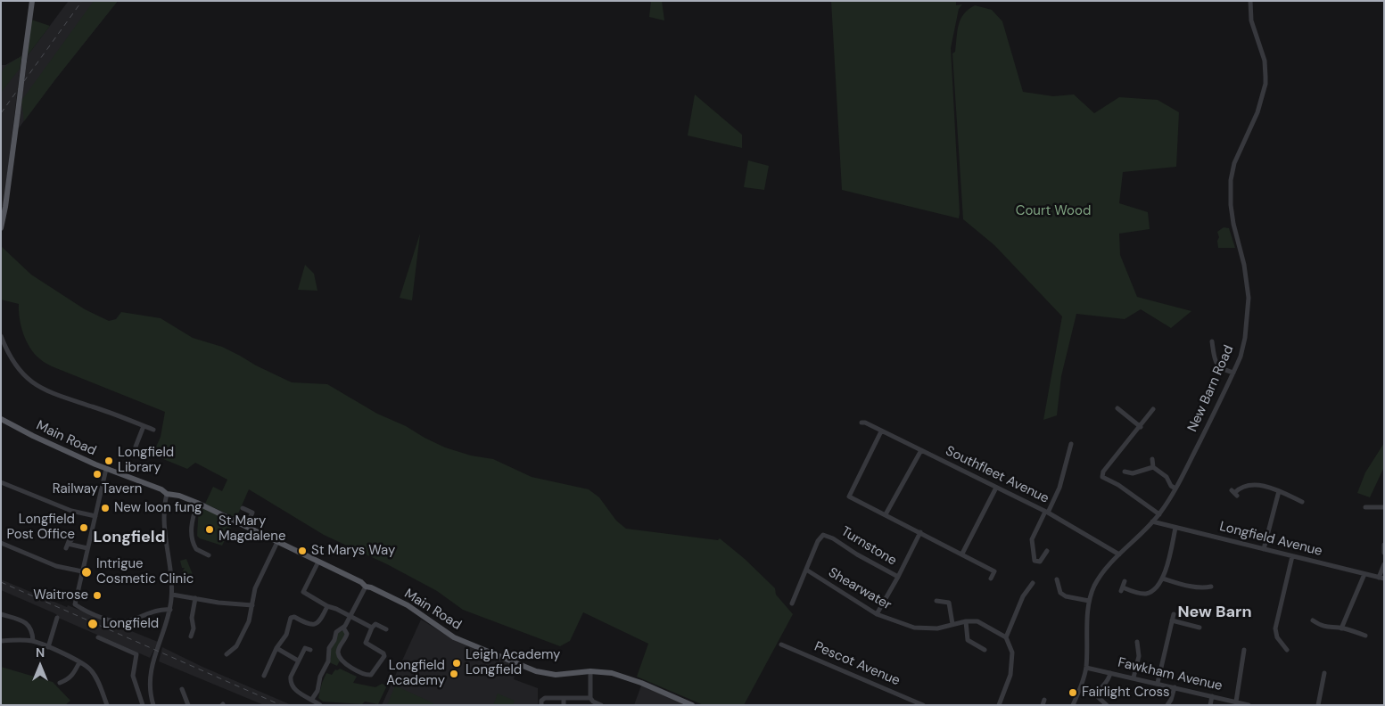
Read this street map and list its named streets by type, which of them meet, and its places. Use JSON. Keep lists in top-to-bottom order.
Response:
{
  "streets": {
    "main road": ["Main Road"],
    "street": [
      "New Barn Road",
      "Southfleet Avenue",
      "Longfield Avenue",
      "Turnstone",
      "Shearwater",
      "Pescot Avenue",
      "Fawkham Avenue"
    ]
  },
  "crossings": [
    ["New Barn Road", "Southfleet Avenue"],
    ["New Barn Road", "Longfield Avenue"],
    ["New Barn Road", "Fawkham Avenue"],
    ["Turnstone", "Shearwater"]
  ],
  "districts": ["Longfield", "New Barn"],
  "parks": ["Court Wood"],
  "places": [
    "Longfield Library",
    "Railway Tavern",
    "New loon fung",
    "Longfield Post Office",
    "St Mary Magdalene",
    "St Marys Way",
    "Intrigue Cosmetic Clinic",
    "Waitrose",
    "Longfield",
    "Leigh Academy Longfield",
    "Longfield Academy",
    "Fairlight Cross"
  ],
  "north": "top"
}
